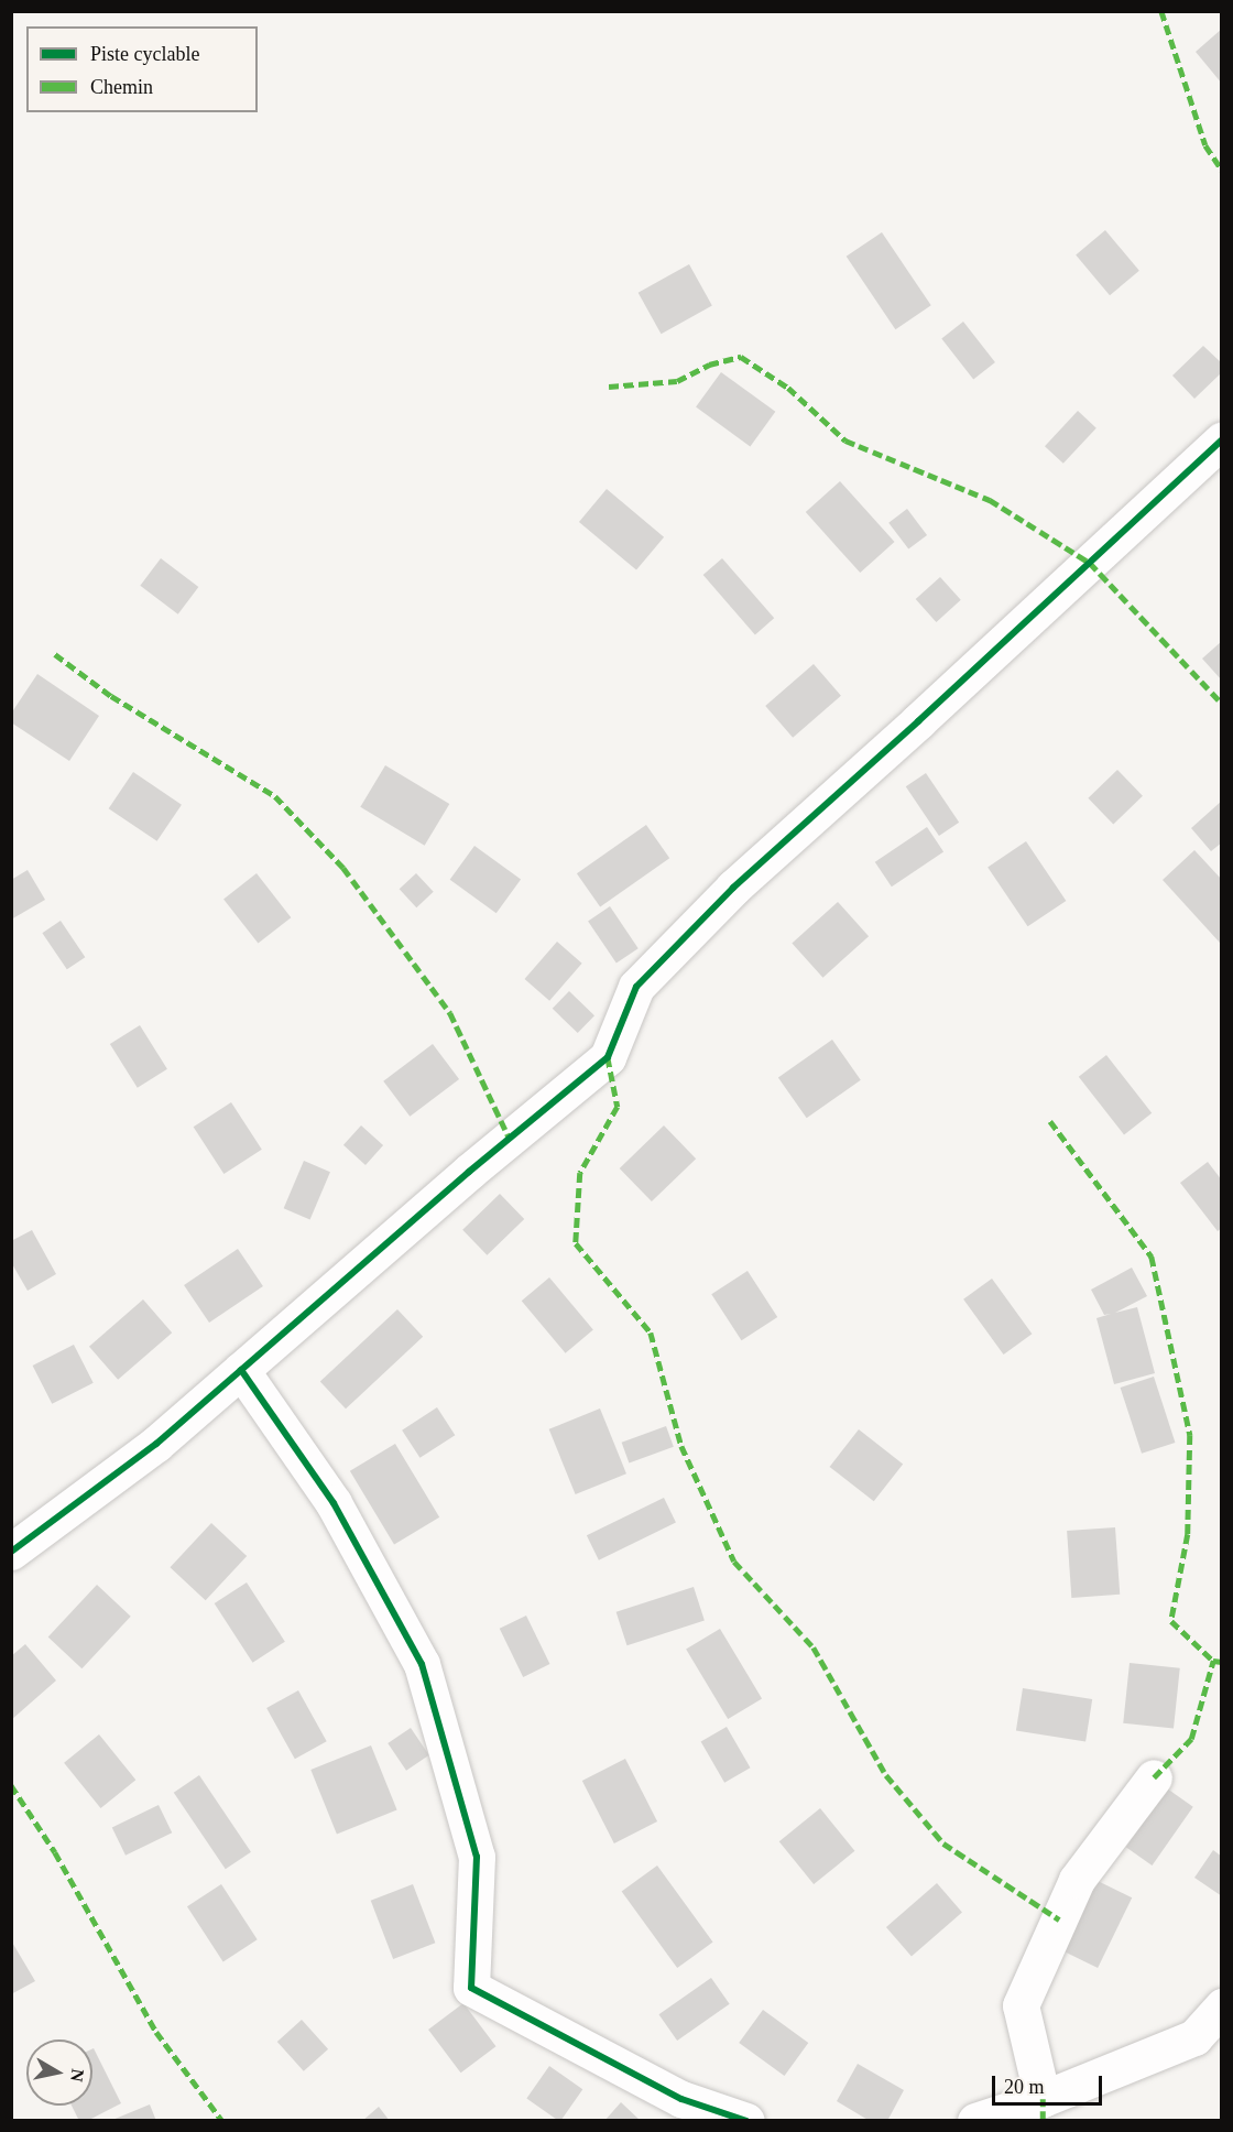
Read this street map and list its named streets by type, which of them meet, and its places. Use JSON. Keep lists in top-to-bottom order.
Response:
{
  "legend": ["Piste cyclable", "Chemin"],
  "scale_bar": "20 m",
  "north": "right"
}
